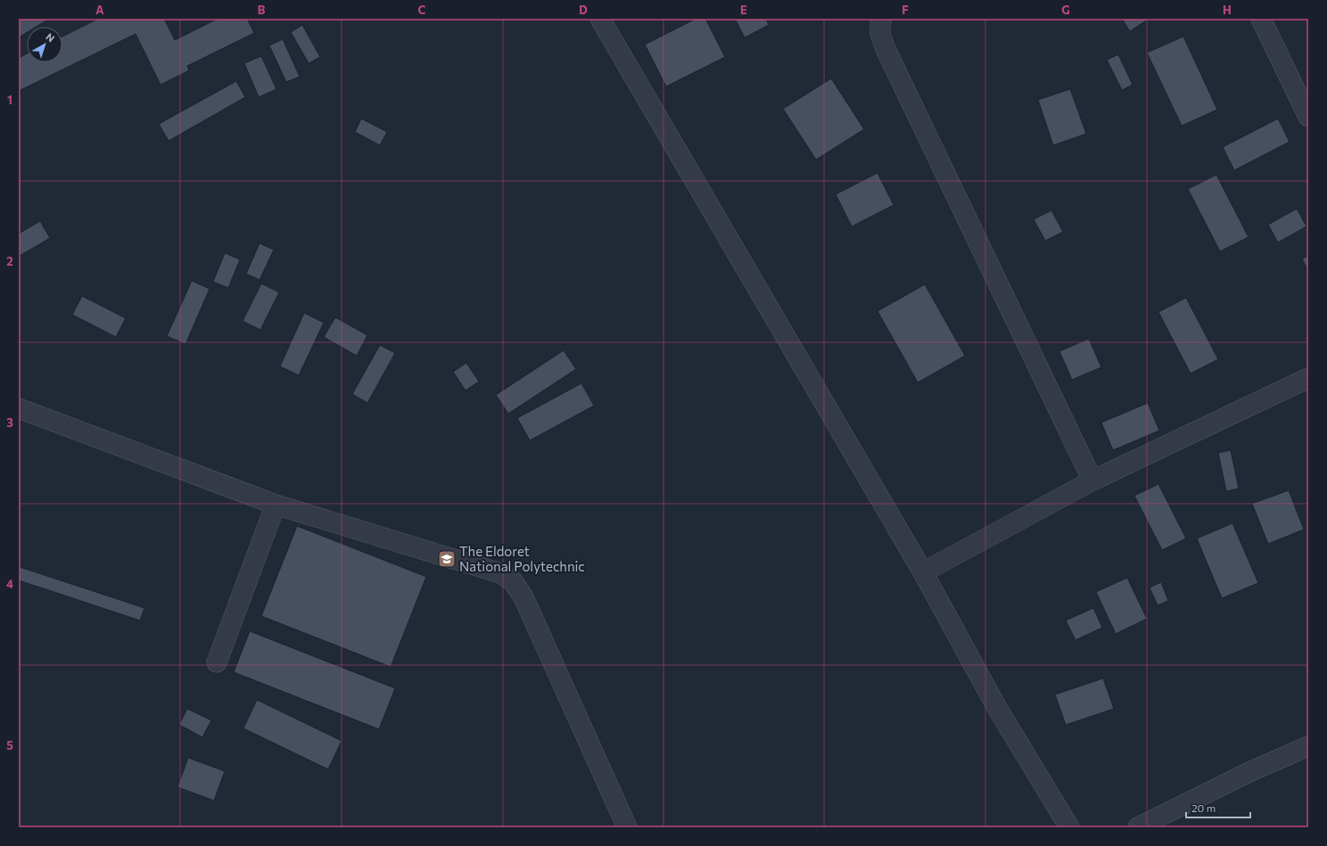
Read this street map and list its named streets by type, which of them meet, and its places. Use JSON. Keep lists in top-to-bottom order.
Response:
{
  "places": {
    "school or university": ["The Eldoret National Polytechnic"]
  },
  "scale_bar": "20 m",
  "north": "top right",
  "grid": {
    "columns": [
      "A",
      "B",
      "C",
      "D",
      "E",
      "F",
      "G",
      "H"
    ],
    "rows": [
      "1",
      "2",
      "3",
      "4",
      "5"
    ]
  }
}
